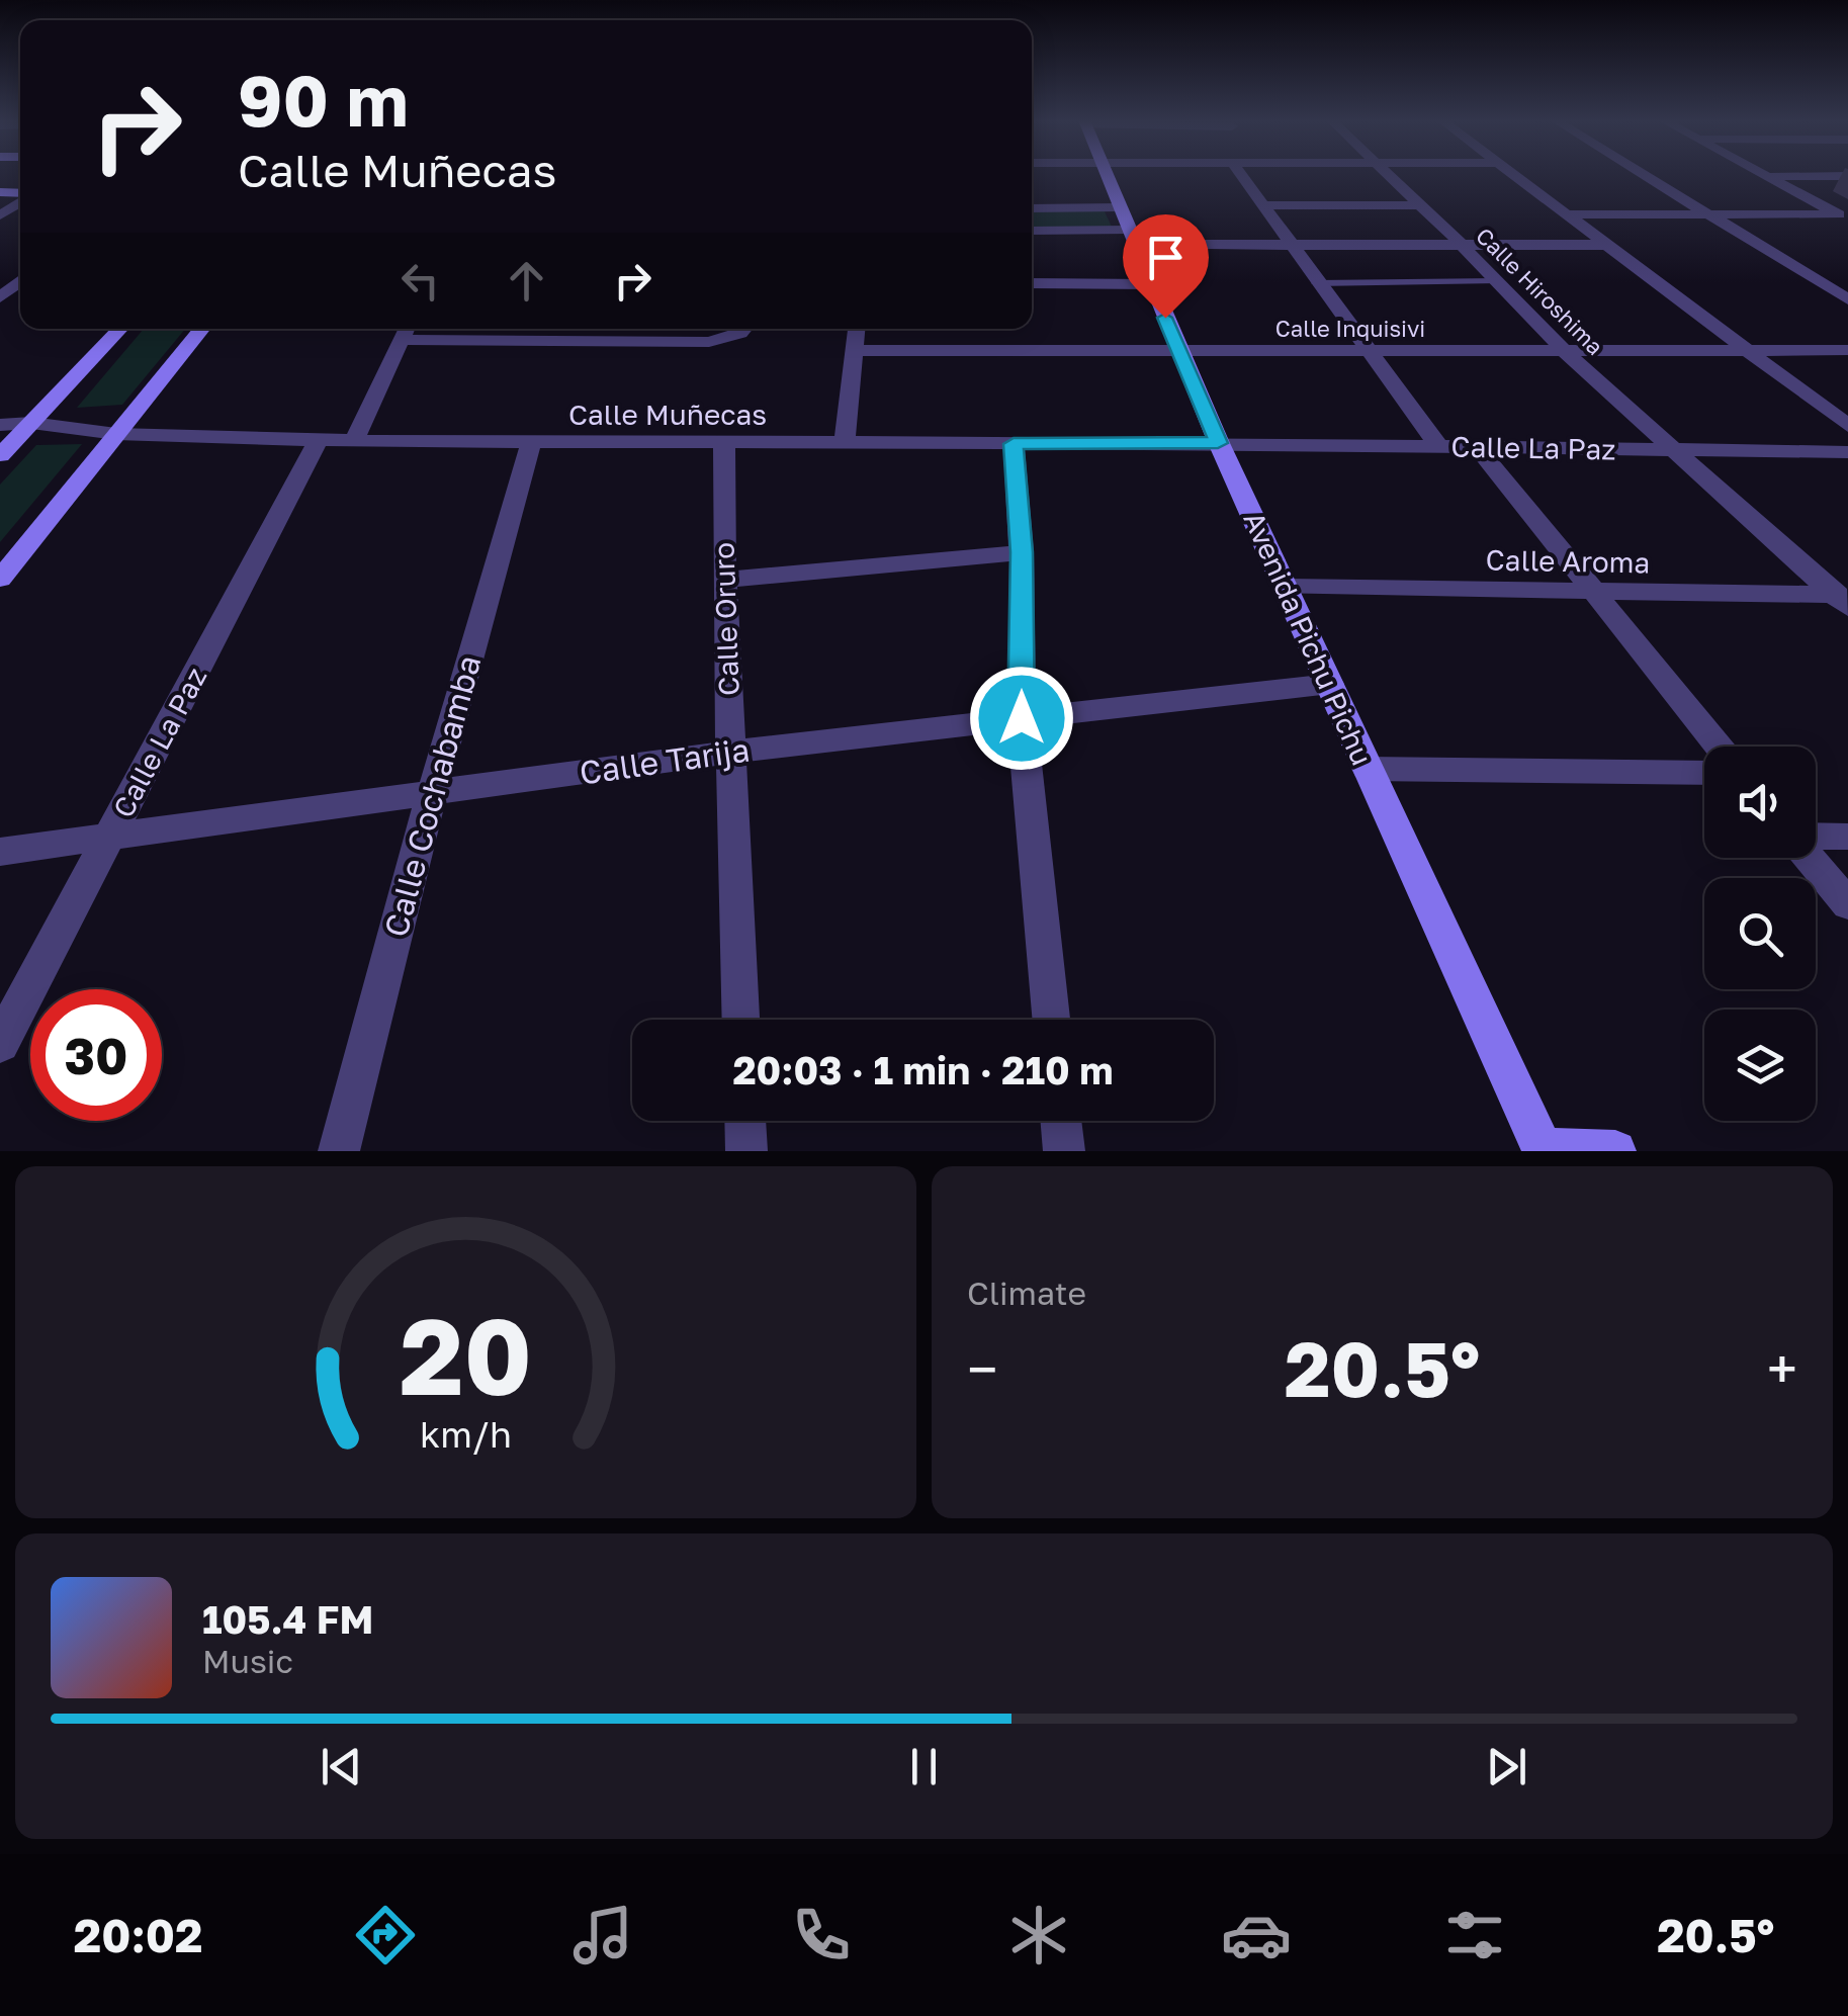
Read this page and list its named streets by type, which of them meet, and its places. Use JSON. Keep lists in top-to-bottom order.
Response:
{
  "streets": {
    "street": [
      "Calle Hiroshima",
      "Calle Inquisivi",
      "Calle Muñecas",
      "Calle La Paz",
      "Calle Aroma",
      "Calle Oruro",
      "Avenida Pichu Pichu",
      "Calle Tarija",
      "Calle Cochabamba"
    ]
  },
  "crossings": [
    ["Calle Hiroshima", "Calle Inquisivi"],
    ["Calle Hiroshima", "Calle La Paz"],
    ["Calle Hiroshima", "Calle Aroma"],
    ["Calle Inquisivi", "Avenida Pichu Pichu"],
    ["Calle Muñecas", "Calle La Paz"],
    ["Calle Muñecas", "Calle Oruro"],
    ["Calle Muñecas", "Avenida Pichu Pichu"],
    ["Calle Muñecas", "Calle Cochabamba"],
    ["Calle La Paz", "Avenida Pichu Pichu"],
    ["Calle La Paz", "Calle Tarija"],
    ["Calle Aroma", "Avenida Pichu Pichu"],
    ["Calle Oruro", "Calle Tarija"],
    ["Avenida Pichu Pichu", "Calle Tarija"],
    ["Calle Tarija", "Calle Cochabamba"]
  ],
  "page": {
    "turn": ["90 m", "Calle Muñecas"],
    "limit": "30",
    "trip": "20:03 · 1 min · 210 m",
    "tile": "Climate",
    "heat": ["−", "20.5°", "+"],
    "song": ["105.4 FM", "Music"],
    "tabs": ["20:02", "20.5°"],
    "gauge": ["20", "km/h"]
  }
}
